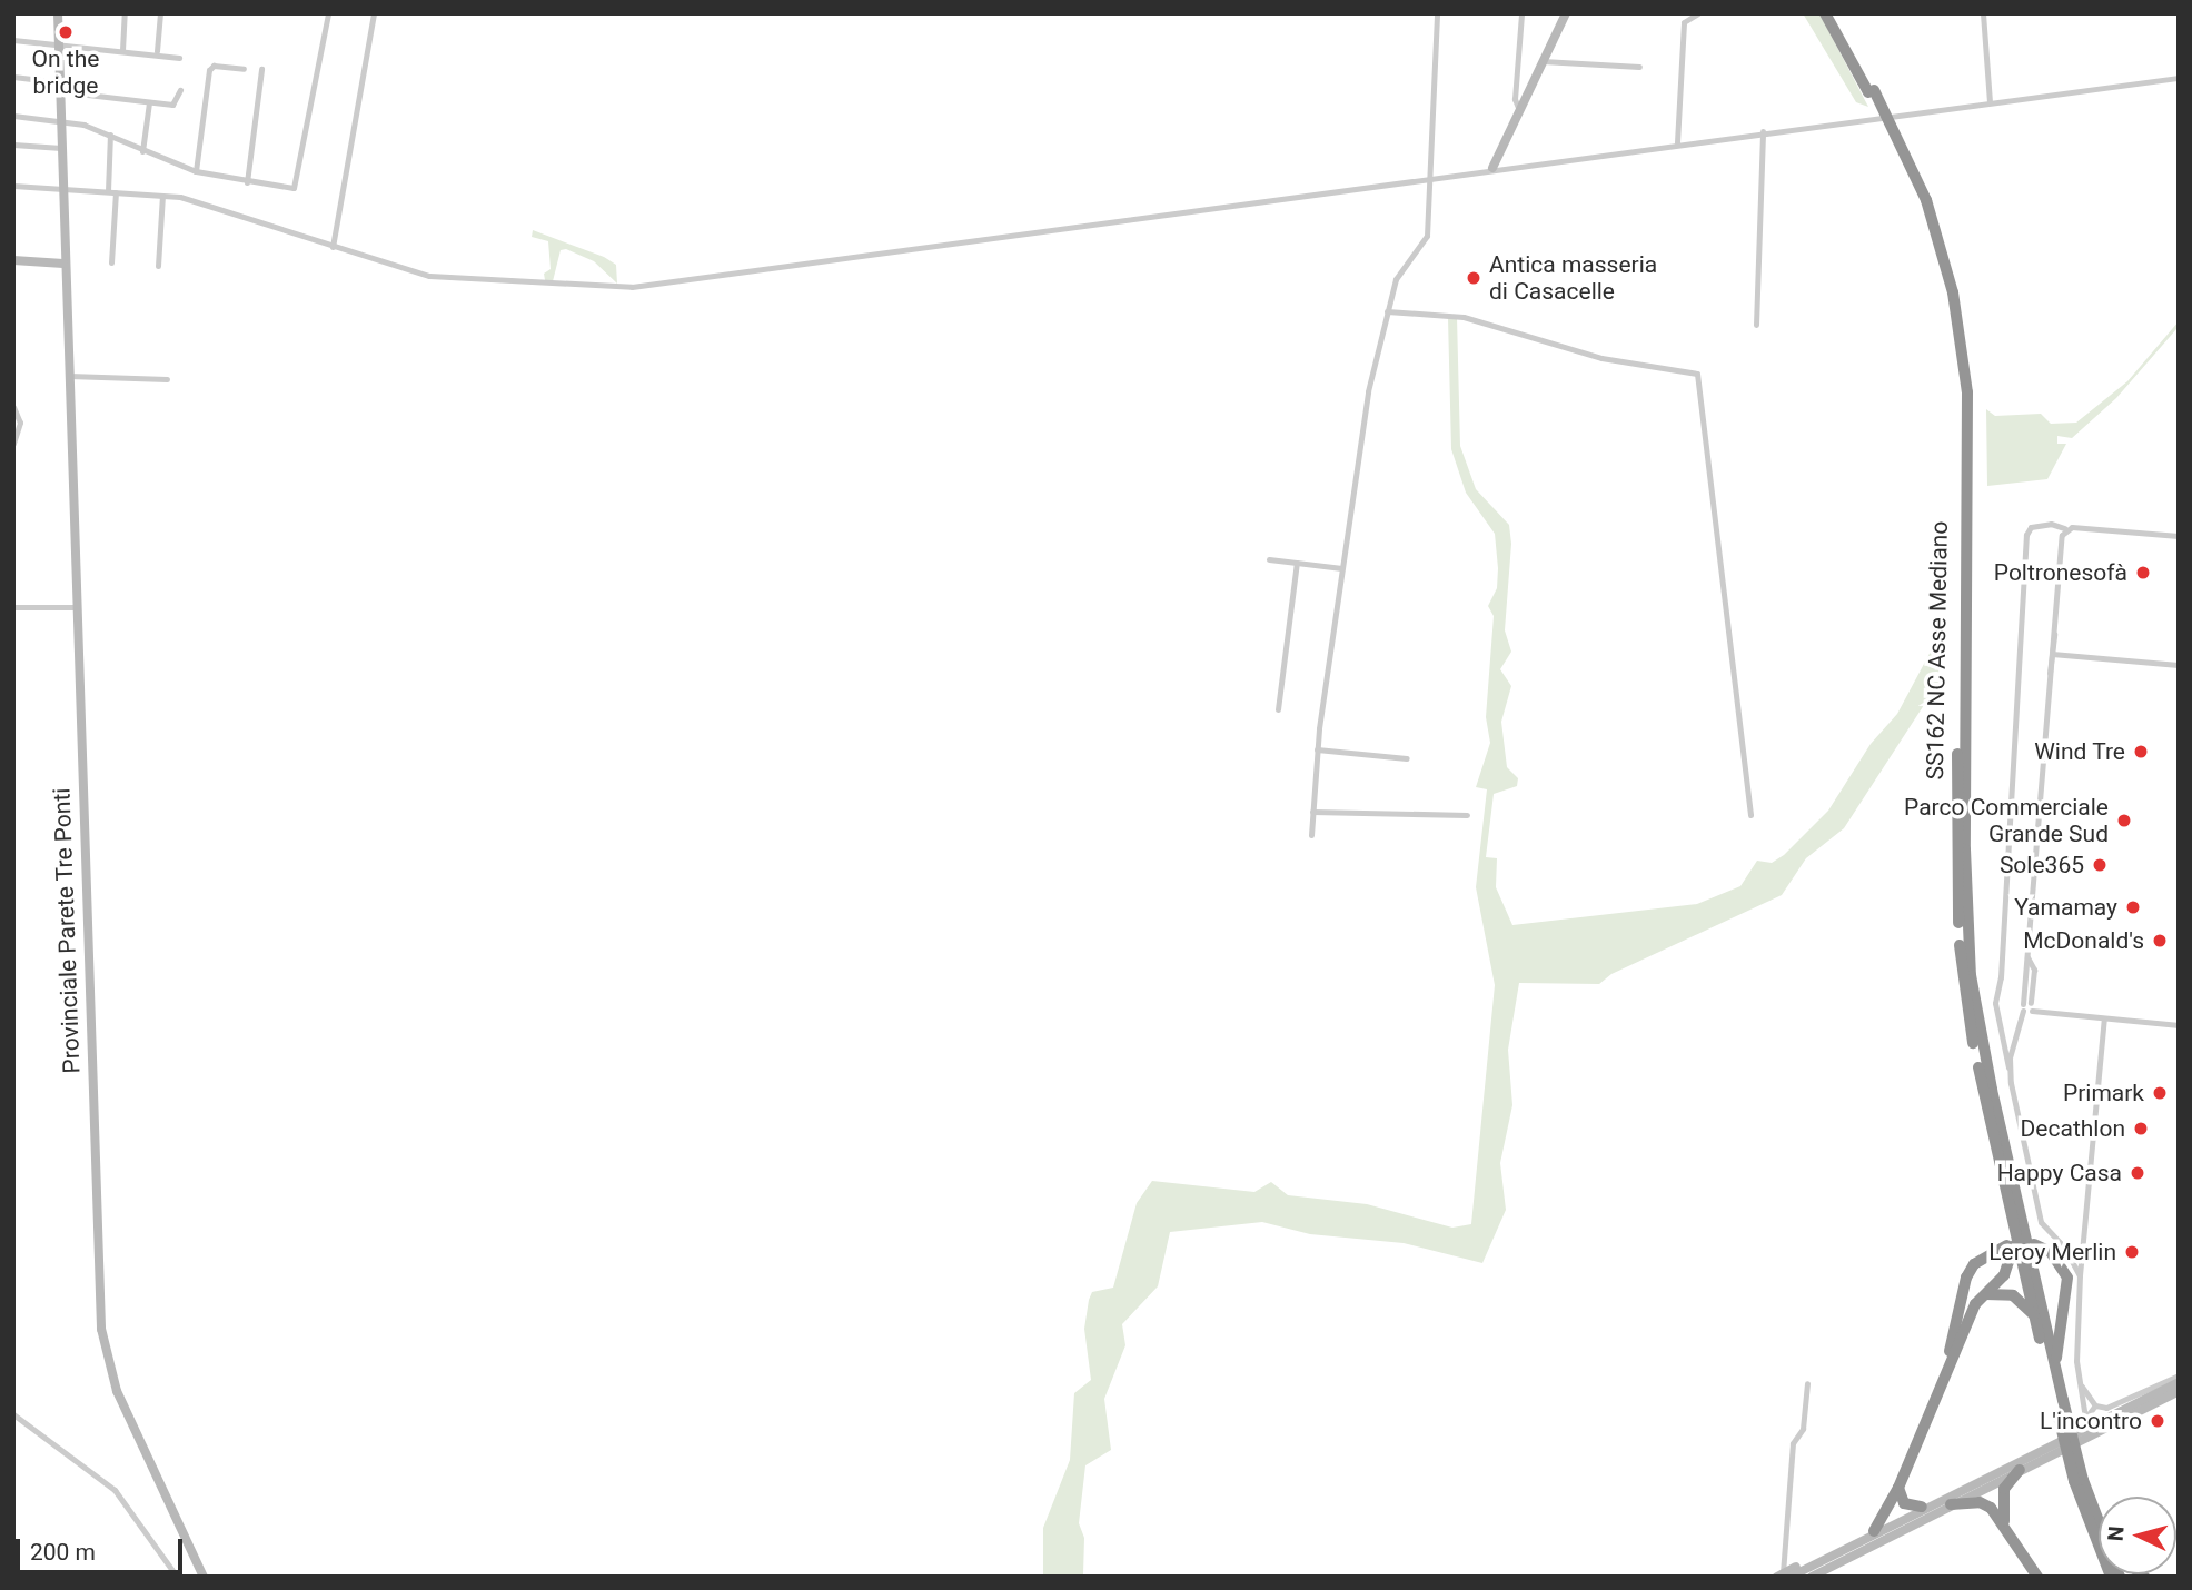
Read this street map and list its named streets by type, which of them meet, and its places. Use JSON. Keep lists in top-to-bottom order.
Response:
{
  "streets": {
    "highway": ["SS162 NC Asse Mediano"],
    "street": ["Provinciale Parete Tre Ponti"]
  },
  "places": [
    "On the bridge",
    "Antica masseria di Casacelle",
    "Poltronesofà",
    "Wind Tre",
    "Parco Commerciale Grande Sud",
    "Sole365",
    "Yamamay",
    "McDonald's",
    "Primark",
    "Decathlon",
    "Happy Casa",
    "Leroy Merlin",
    "L'incontro"
  ],
  "scale_bar": "200 m",
  "north": "left"
}
